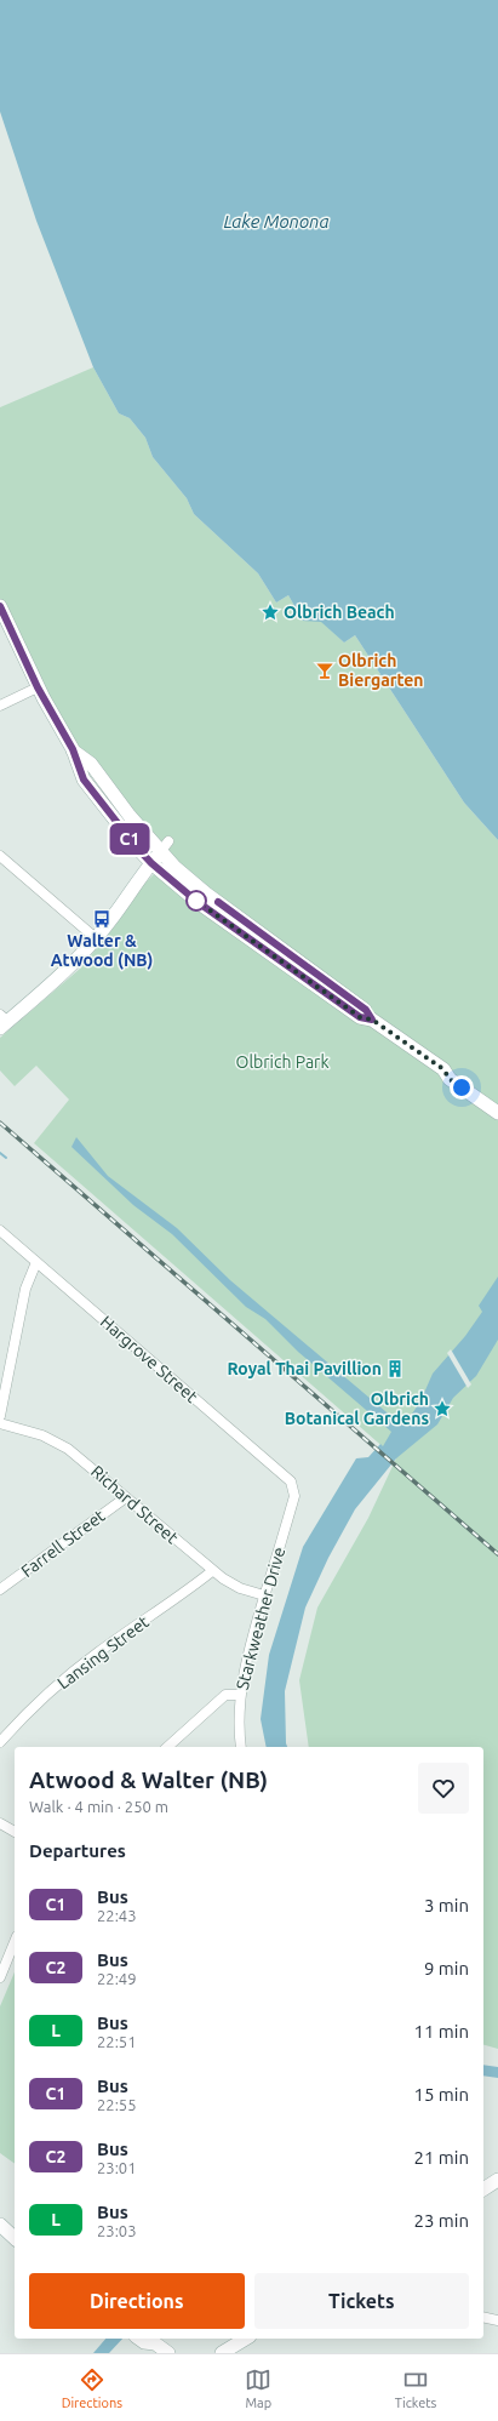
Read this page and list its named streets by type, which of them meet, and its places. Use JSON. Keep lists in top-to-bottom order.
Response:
{
  "streets": {
    "street": [
      "Hargrove Street",
      "Richard Street",
      "Farrell Street",
      "Starkweather Drive",
      "Lansing Street"
    ]
  },
  "crossings": [
    ["Hargrove Street", "Starkweather Drive"],
    ["Richard Street", "Farrell Street"],
    ["Richard Street", "Starkweather Drive"],
    ["Richard Street", "Lansing Street"]
  ],
  "water": ["Lake Monona"],
  "parks": ["Olbrich Park"],
  "places": {
    "place": ["Olbrich Beach", "Olbrich Botanical Gardens"],
    "bar": ["Olbrich Biergarten"],
    "bus stop": ["Walter & Atwood (NB)"],
    "building": ["Royal Thai Pavillion"]
  },
  "lines": ["bus line C1"],
  "page": {
    "on_map": "C1",
    "heading": [
      ["Atwood & Walter (NB)", "Walk · 4 min · 250 m"],
      "Departures"
    ],
    "list": [
      {
        "mark": "C1",
        "name": "Bus",
        "note": "22:43",
        "value": "3 min"
      },
      {
        "mark": "C2",
        "name": "Bus",
        "note": "22:49",
        "value": "9 min"
      },
      {
        "mark": "L",
        "name": "Bus",
        "note": "22:51",
        "value": "11 min"
      },
      {
        "mark": "C1",
        "name": "Bus",
        "note": "22:55",
        "value": "15 min"
      },
      {
        "mark": "C2",
        "name": "Bus",
        "note": "23:01",
        "value": "21 min"
      },
      {
        "mark": "L",
        "name": "Bus",
        "note": "23:03",
        "value": "23 min"
      }
    ],
    "buttons": ["Directions", "Tickets"],
    "tabs": ["Directions", "Map", "Tickets"]
  }
}
